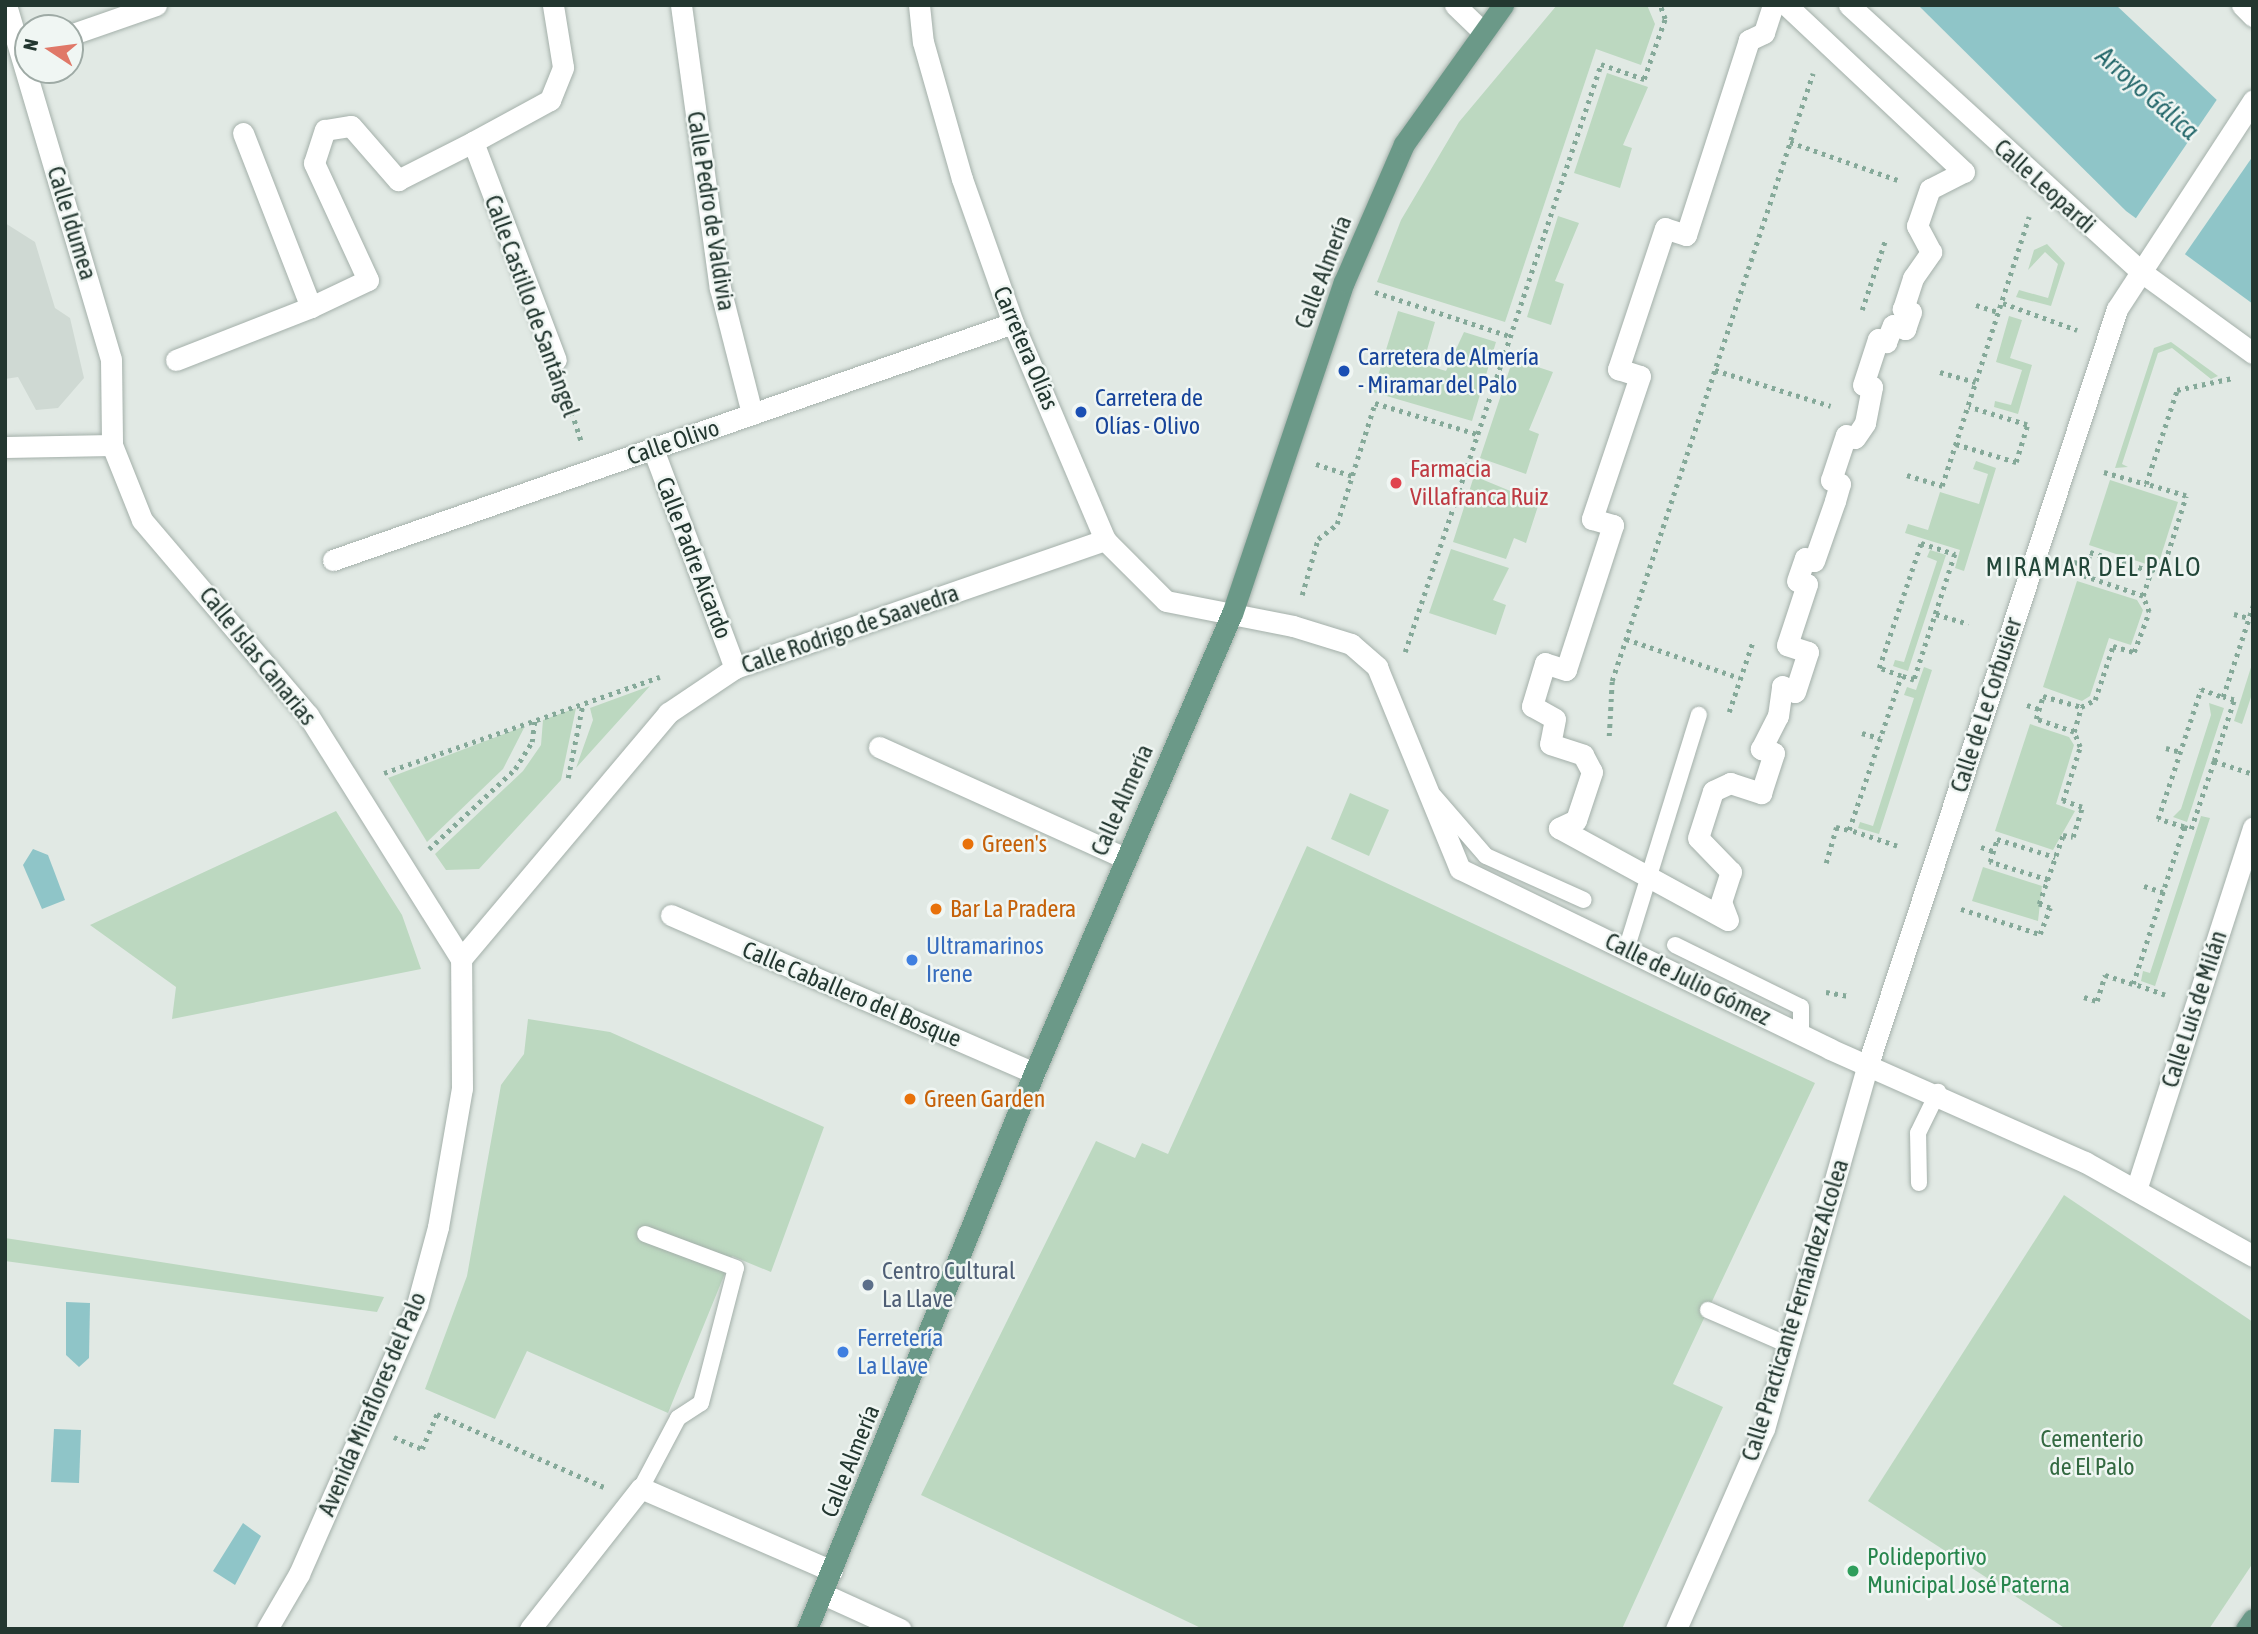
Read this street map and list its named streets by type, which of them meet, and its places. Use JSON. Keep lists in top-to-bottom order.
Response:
{
  "streets": {
    "main road": ["Calle Almería"],
    "street": [
      "Calle Leopardi",
      "Calle Pedro de Valdivia",
      "Calle Idumea",
      "Calle Castillo de Santángel",
      "Carretera Olías",
      "Calle Olivo",
      "Calle Padre Aicardo",
      "Calle Rodrigo de Saavedra",
      "Calle Islas Canarias",
      "Calle de Le Corbusier",
      "Calle de Julio Gómez",
      "Calle Caballero del Bosque",
      "Calle Luis de Milán",
      "Calle Practicante Fernández Alcolea",
      "Avenida Miraflores del Palo"
    ]
  },
  "crossings": [
    ["Calle Leopardi", "Calle de Le Corbusier"],
    ["Calle Pedro de Valdivia", "Calle Olivo"],
    ["Calle Idumea", "Calle Islas Canarias"],
    ["Calle Almería", "Carretera Olías"],
    ["Calle Almería", "Calle de Julio Gómez"],
    ["Calle Almería", "Calle Caballero del Bosque"],
    ["Calle Castillo de Santángel", "Calle Olivo"],
    ["Carretera Olías", "Calle Olivo"],
    ["Carretera Olías", "Calle Rodrigo de Saavedra"],
    ["Carretera Olías", "Calle de Julio Gómez"],
    ["Calle Olivo", "Calle Padre Aicardo"],
    ["Calle Padre Aicardo", "Calle Rodrigo de Saavedra"],
    ["Calle Rodrigo de Saavedra", "Calle Islas Canarias"],
    ["Calle Rodrigo de Saavedra", "Avenida Miraflores del Palo"],
    ["Calle Islas Canarias", "Avenida Miraflores del Palo"],
    ["Calle de Le Corbusier", "Calle de Julio Gómez"],
    ["Calle de Le Corbusier", "Calle Practicante Fernández Alcolea"],
    ["Calle de Julio Gómez", "Calle Luis de Milán"],
    ["Calle de Julio Gómez", "Calle Practicante Fernández Alcolea"]
  ],
  "districts": ["MIRAMAR DEL PALO"],
  "water": ["Arroyo Gálica"],
  "parks": ["Cementerio de El Palo"],
  "places": [
    "Carretera de Almería - Miramar del Palo",
    "Carretera de Olías - Olivo",
    "Farmacia Villafranca Ruiz",
    "Green's",
    "Bar La Pradera",
    "Ultramarinos Irene",
    "Green Garden",
    "Centro Cultural La Llave",
    "Ferretería La Llave",
    "Polideportivo Municipal José Paterna"
  ],
  "north": "left"
}
